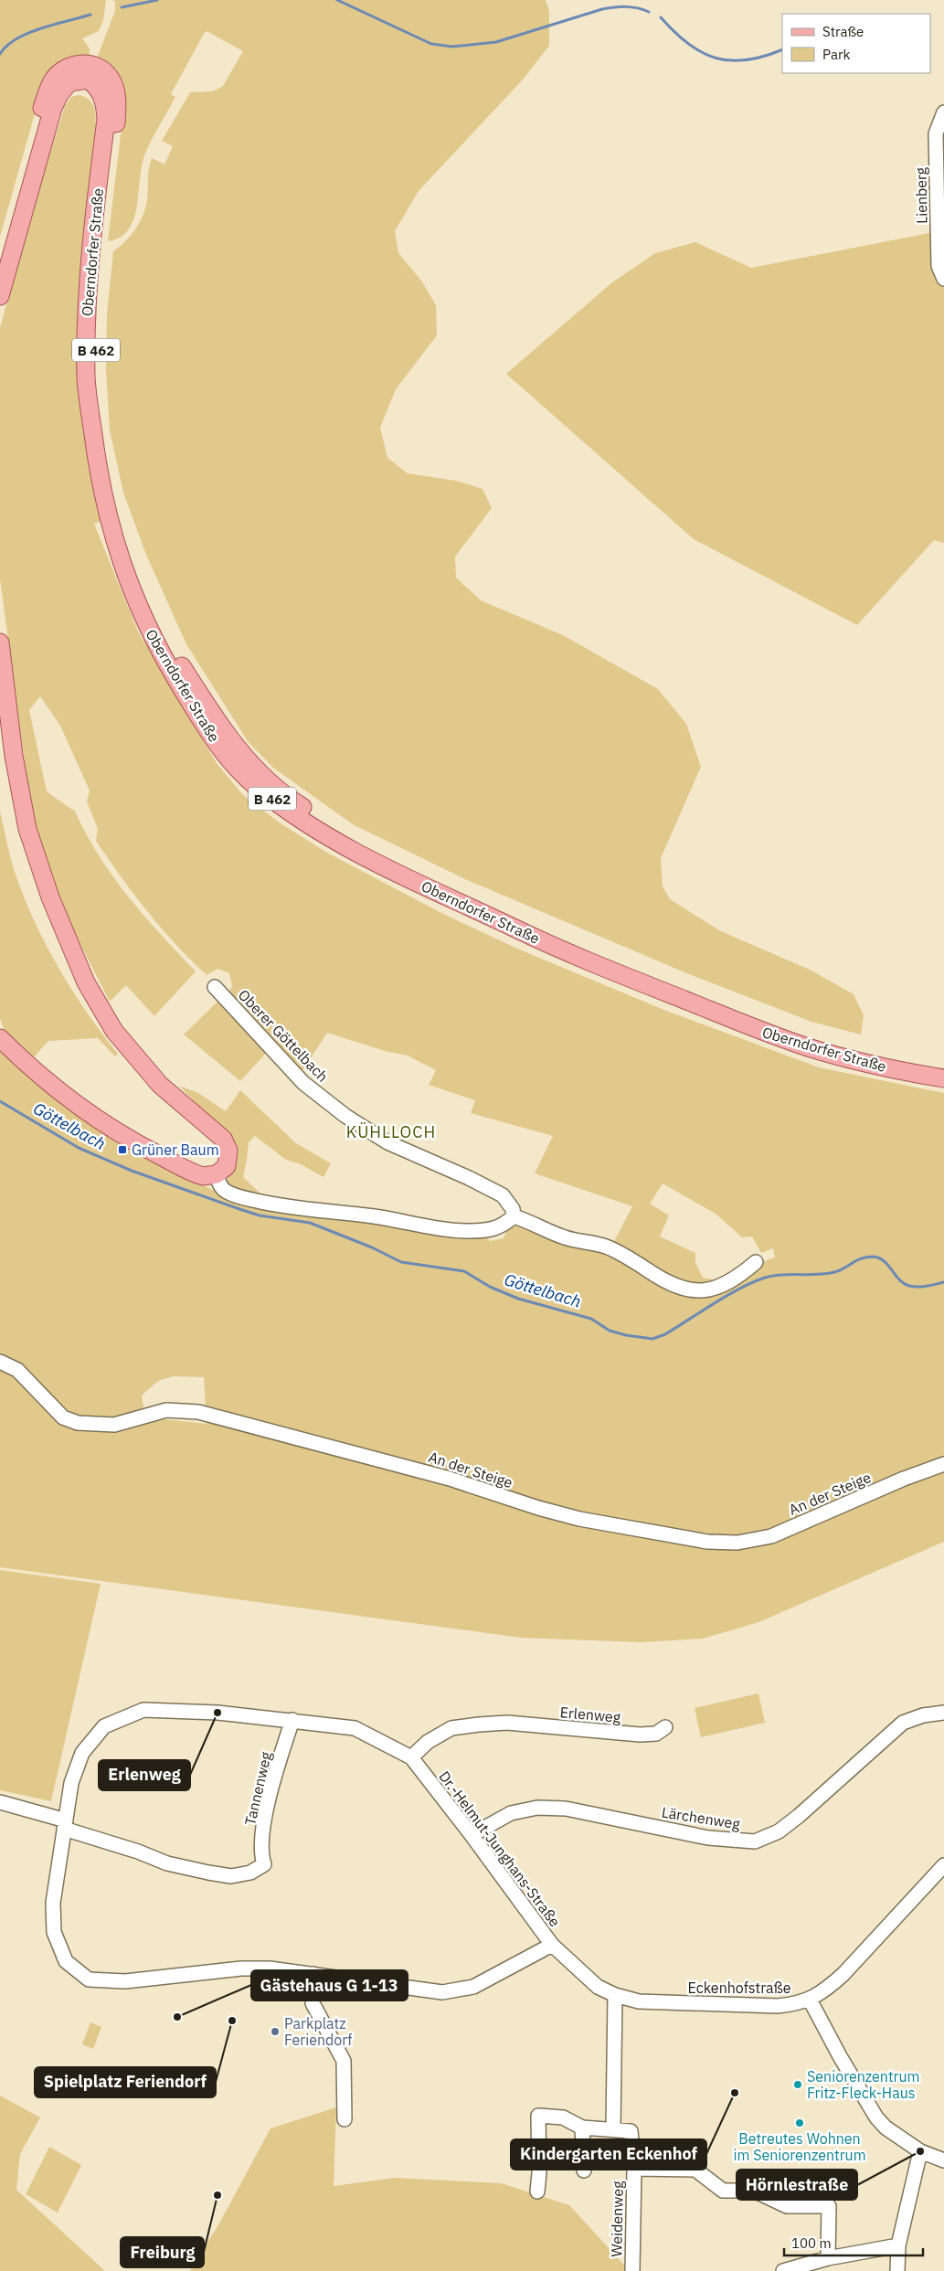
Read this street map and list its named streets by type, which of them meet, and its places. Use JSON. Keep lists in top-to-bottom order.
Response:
{
  "streets": {
    "main road": ["Oberndorfer Straße", "B 462"],
    "street": [
      "Lienberg",
      "Oberer Göttelbach",
      "An der Steige",
      "Erlenweg",
      "Tannenweg",
      "Lärchenweg",
      "Dr.-Helmut-Junghans-Straße",
      "Eckenhofstraße",
      "Weidenweg"
    ]
  },
  "crossings": [
    ["Erlenweg", "Dr.-Helmut-Junghans-Straße"],
    ["Tannenweg", "Dr.-Helmut-Junghans-Straße"],
    ["Lärchenweg", "Dr.-Helmut-Junghans-Straße"],
    ["Dr.-Helmut-Junghans-Straße", "Eckenhofstraße"]
  ],
  "districts": ["KÜHLLOCH"],
  "water": ["Göttelbach"],
  "places": {
    "transit": ["Grüner Baum"],
    "other": [
      "Erlenweg",
      "Gästehaus G 1-13",
      "Spielplatz Feriendorf",
      "Parkplatz Feriendorf",
      "Seniorenzentrum Fritz-Fleck-Haus",
      "Kindergarten Eckenhof",
      "Betreutes Wohnen im Seniorenzentrum",
      "Hörnlestraße",
      "Freiburg"
    ]
  },
  "legend": ["Straße", "Park"],
  "scale_bar": "100 m"
}
